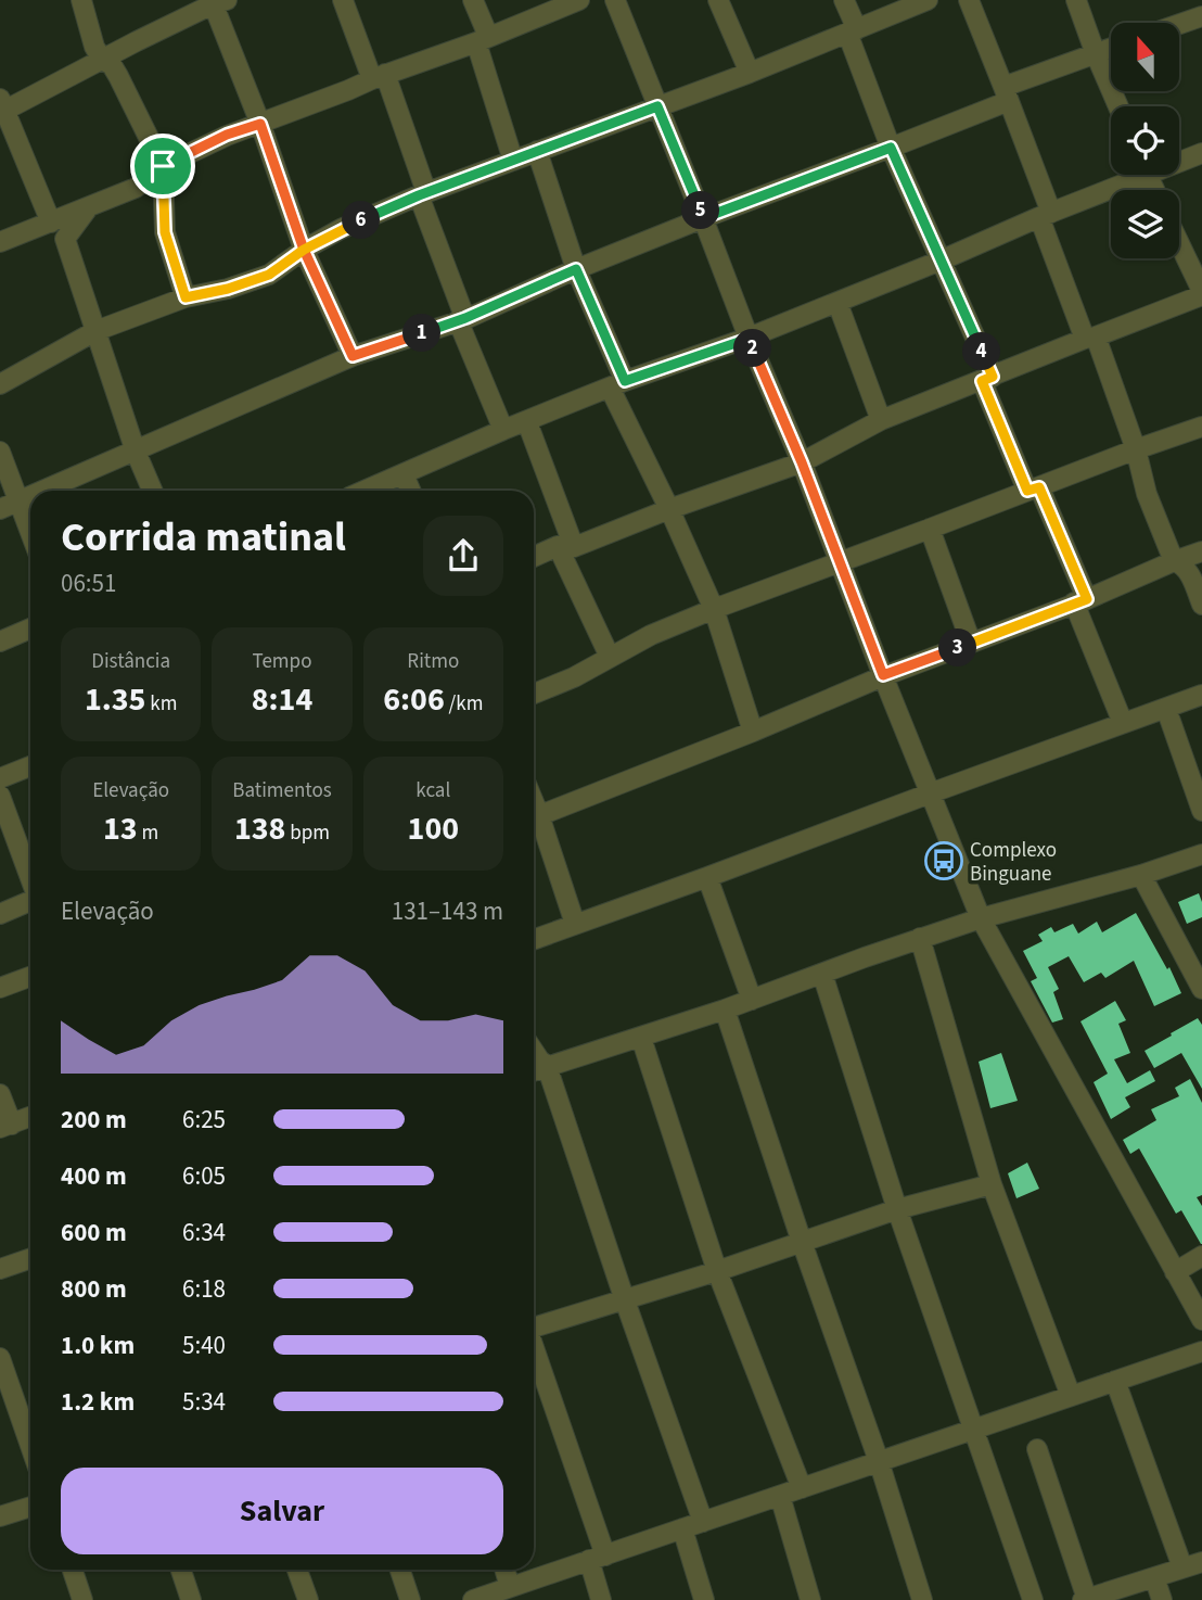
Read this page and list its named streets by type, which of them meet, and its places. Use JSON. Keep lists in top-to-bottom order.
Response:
{
  "places": {
    "bus stop": ["Complexo Binguane"]
  },
  "north": "top",
  "page": {
    "pins": [
      "5",
      "6",
      "1",
      "2",
      "4",
      "3"
    ],
    "heading": ["Corrida matinal", "06:51"],
    "stats": [
      ["Distância", "1.35 km"],
      ["Tempo", "8:14"],
      ["Ritmo", "6:06 /km"],
      ["Elevação", "13 m"],
      ["Batimentos", "138 bpm"],
      ["kcal", "100"]
    ],
    "chart": ["Elevação", "131–143 m"],
    "list": [
      {
        "name": "200 m",
        "note": "6:25"
      },
      {
        "name": "400 m",
        "note": "6:05"
      },
      {
        "name": "600 m",
        "note": "6:34"
      },
      {
        "name": "800 m",
        "note": "6:18"
      },
      {
        "name": "1.0 km",
        "note": "5:40"
      },
      {
        "name": "1.2 km",
        "note": "5:34"
      }
    ],
    "buttons": "Salvar"
  }
}
